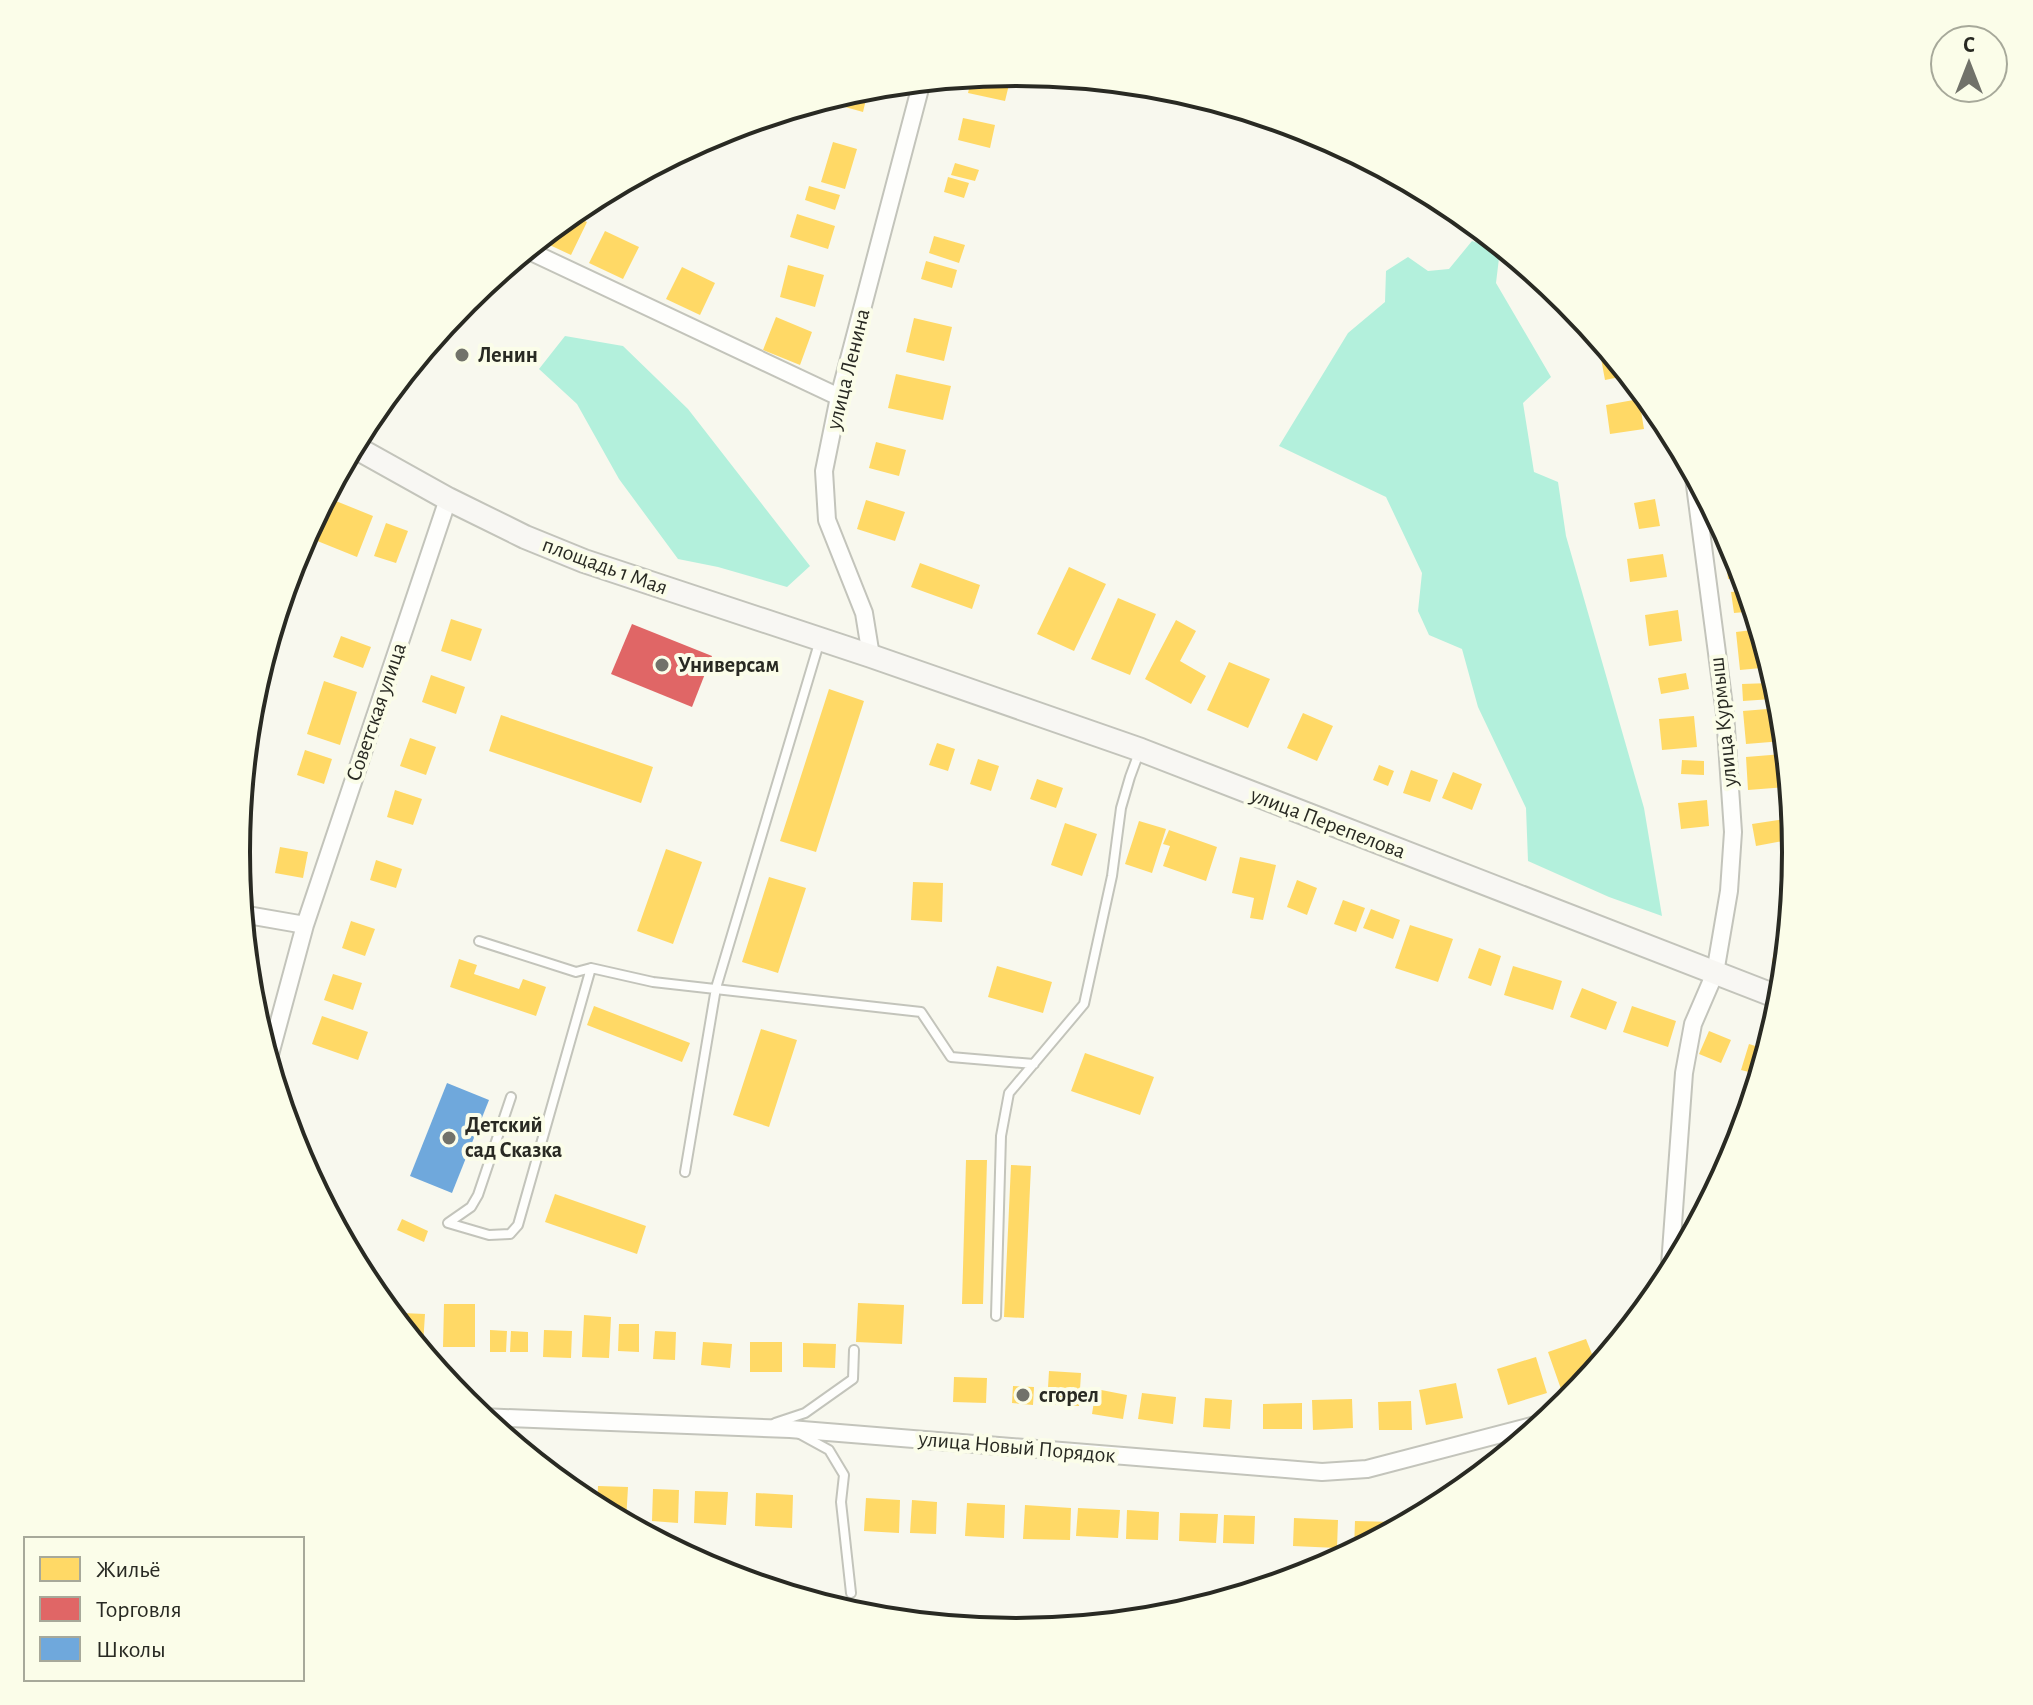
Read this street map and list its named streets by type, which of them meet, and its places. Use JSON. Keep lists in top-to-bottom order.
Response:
{
  "streets": {
    "street": [
      "улица Ленина",
      "площадь 1 Мая",
      "Советская улица",
      "улица Курмыш",
      "улица Перепелова",
      "улица Новый Порядок"
    ]
  },
  "crossings": [
    ["улица Ленина", "площадь 1 Мая"],
    ["улица Ленина", "улица Перепелова"],
    ["площадь 1 Мая", "Советская улица"],
    ["площадь 1 Мая", "улица Перепелова"],
    ["улица Курмыш", "улица Перепелова"]
  ],
  "places": [
    "Ленин",
    "Универсам",
    "Детский сад Сказка",
    "сгорел"
  ],
  "legend": ["Жильё", "Торговля", "Школы"],
  "north": "top"
}
